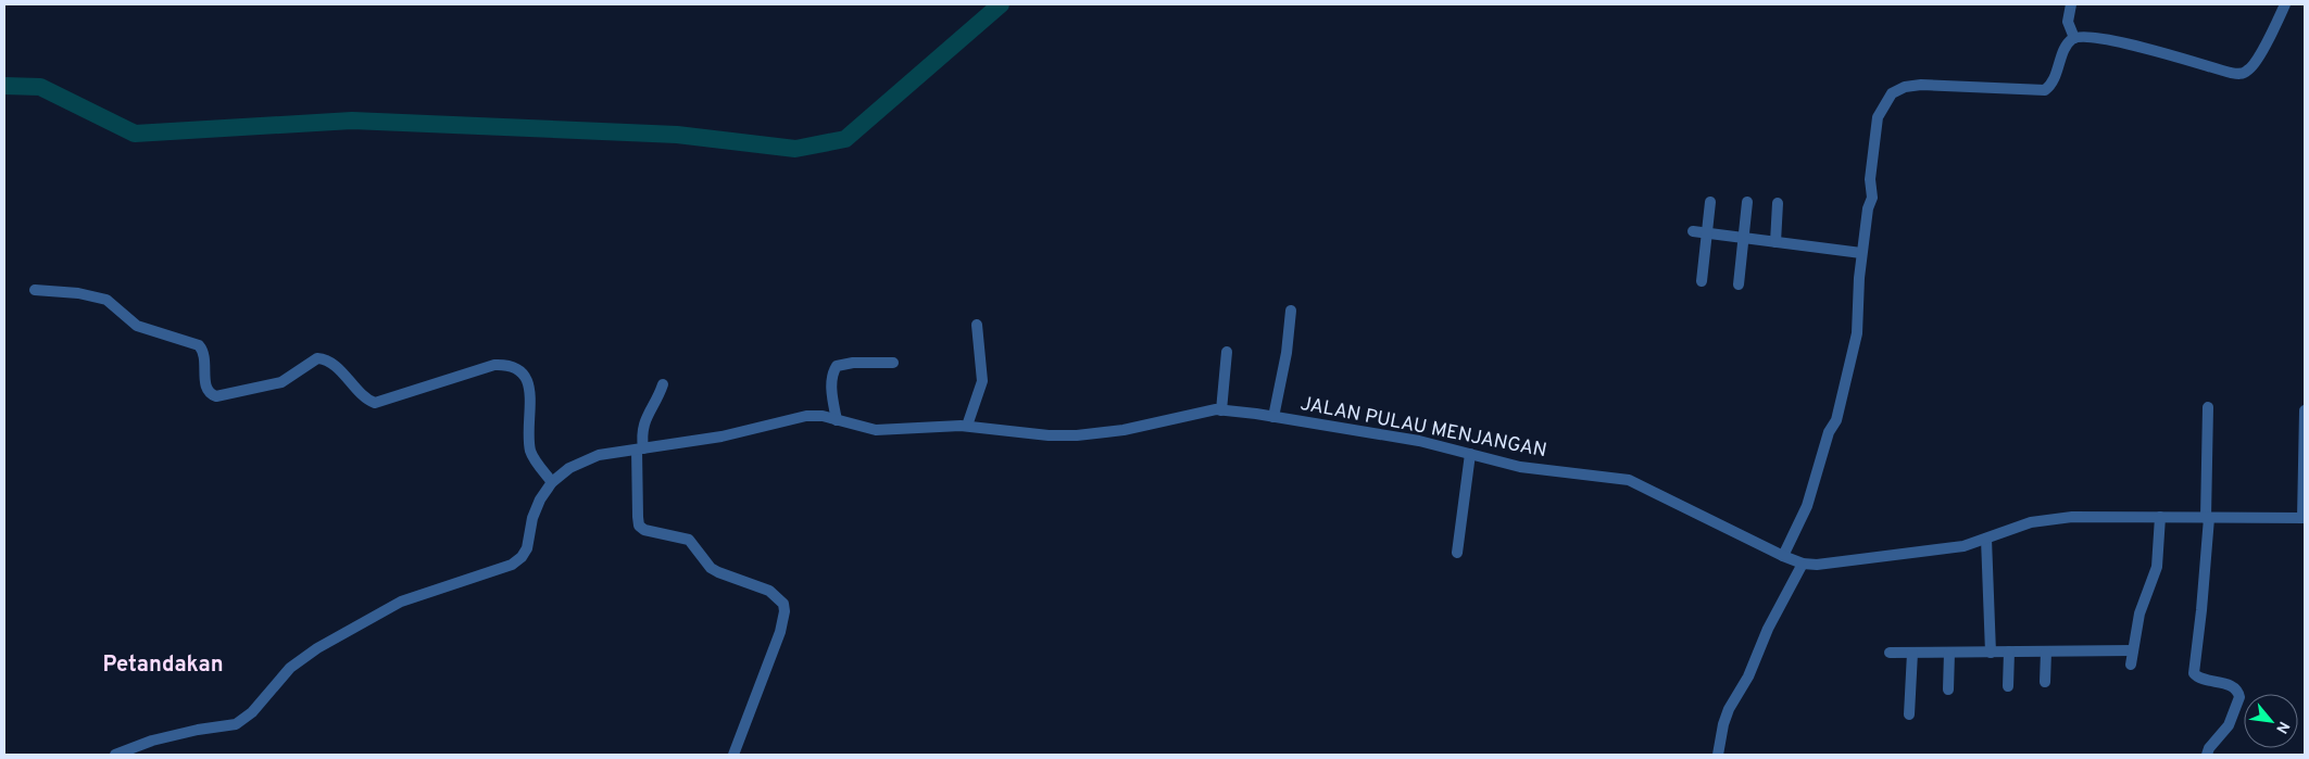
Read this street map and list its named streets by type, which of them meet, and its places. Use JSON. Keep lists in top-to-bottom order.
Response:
{
  "streets": {
    "street": ["JALAN PULAU MENJANGAN"]
  },
  "districts": ["Petandakan"],
  "north": "bottom right"
}
